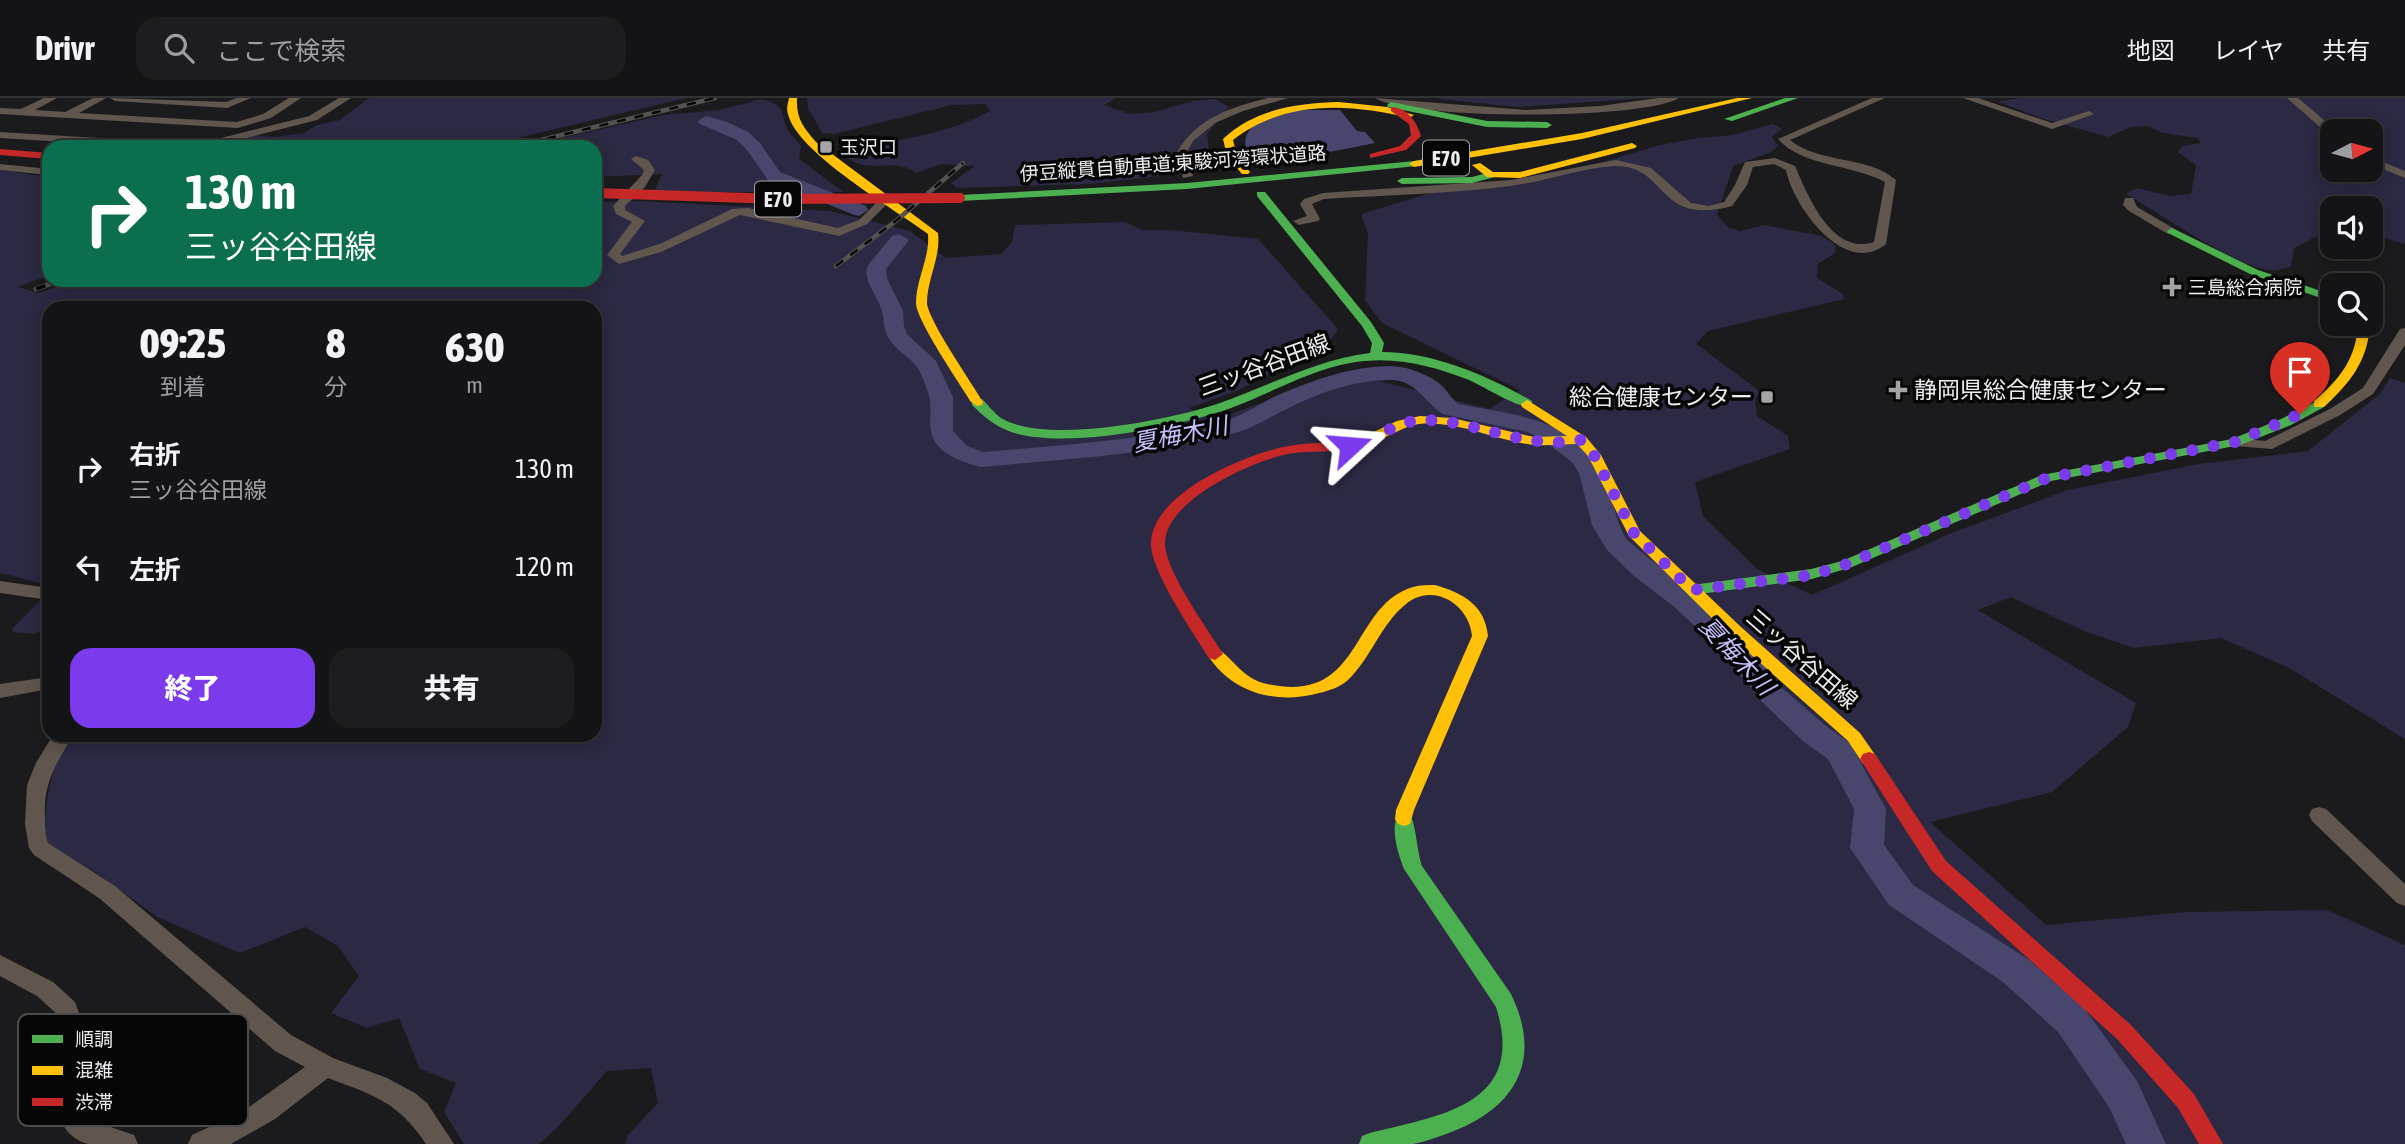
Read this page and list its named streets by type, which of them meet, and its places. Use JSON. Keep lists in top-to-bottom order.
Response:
{
  "streets": {
    "main road": ["E70", "伊豆縦貫自動車道;東駿河湾環状道路", "三ッ谷谷田線"]
  },
  "water": ["夏梅木川"],
  "places": {
    "transit": ["玉沢口", "総合健康センター"],
    "health": ["三島総合病院", "静岡県総合健康センター"]
  },
  "legend": ["順調", "混雑", "渋滞"],
  "north": "right",
  "page": {
    "header": "Drivr",
    "search": "ここで検索",
    "nav": ["地図", "レイヤ", "共有"],
    "turn": ["130 m", "三ッ谷谷田線"],
    "eta": [
      "09:25",
      "到着",
      "8",
      "分",
      "630",
      "m"
    ],
    "list": [
      {
        "name": "右折",
        "note": "三ッ谷谷田線",
        "value": "130 m"
      },
      {
        "name": "左折",
        "value": "120 m"
      }
    ],
    "buttons": ["終了", "共有"]
  }
}
